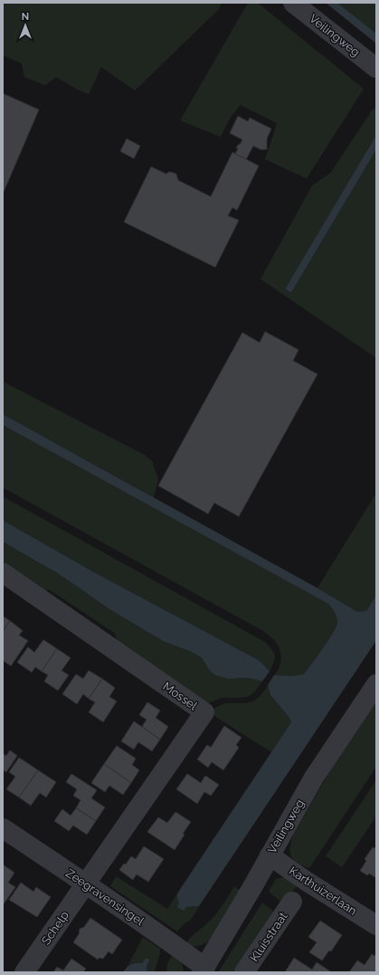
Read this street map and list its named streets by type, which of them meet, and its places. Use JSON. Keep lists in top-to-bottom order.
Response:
{
  "streets": {
    "street": [
      "Veilingweg",
      "Mossel",
      "Karthuizerlaan",
      "Zeegravensingel",
      "Schelp",
      "Kluisstraat"
    ]
  },
  "crossings": [
    ["Veilingweg", "Karthuizerlaan"],
    ["Veilingweg", "Zeegravensingel"],
    ["Mossel", "Zeegravensingel"],
    ["Mossel", "Schelp"],
    ["Zeegravensingel", "Schelp"]
  ],
  "north": "top"
}
